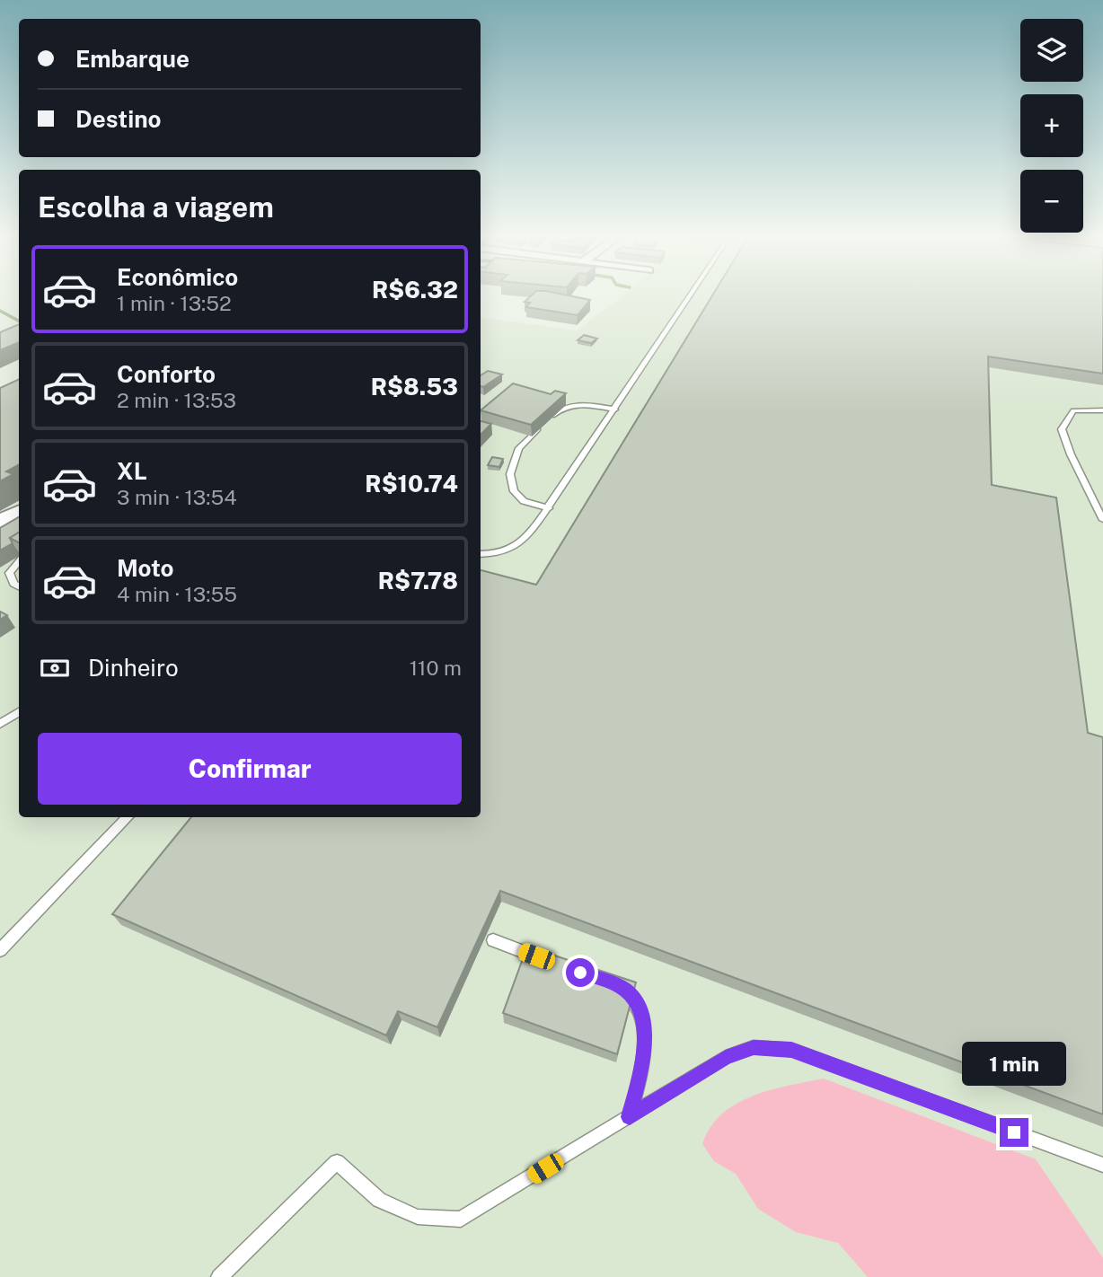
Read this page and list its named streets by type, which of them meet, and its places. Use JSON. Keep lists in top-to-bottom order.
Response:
{
  "page": {
    "map_buttons": ["+", "−"],
    "banner": ["Embarque", "Destino"],
    "heading": "Escolha a viagem",
    "list": [
      {
        "name": "Econômico",
        "note": "1 min · 13:52",
        "value": "R$6.32"
      },
      {
        "name": "Conforto",
        "note": "2 min · 13:53",
        "value": "R$8.53"
      },
      {
        "name": "XL",
        "note": "3 min · 13:54",
        "value": "R$10.74"
      },
      {
        "name": "Moto",
        "note": "4 min · 13:55",
        "value": "R$7.78"
      }
    ],
    "pay": ["Dinheiro", "110 m"],
    "buttons": "Confirmar",
    "bubble": "1 min"
  }
}
